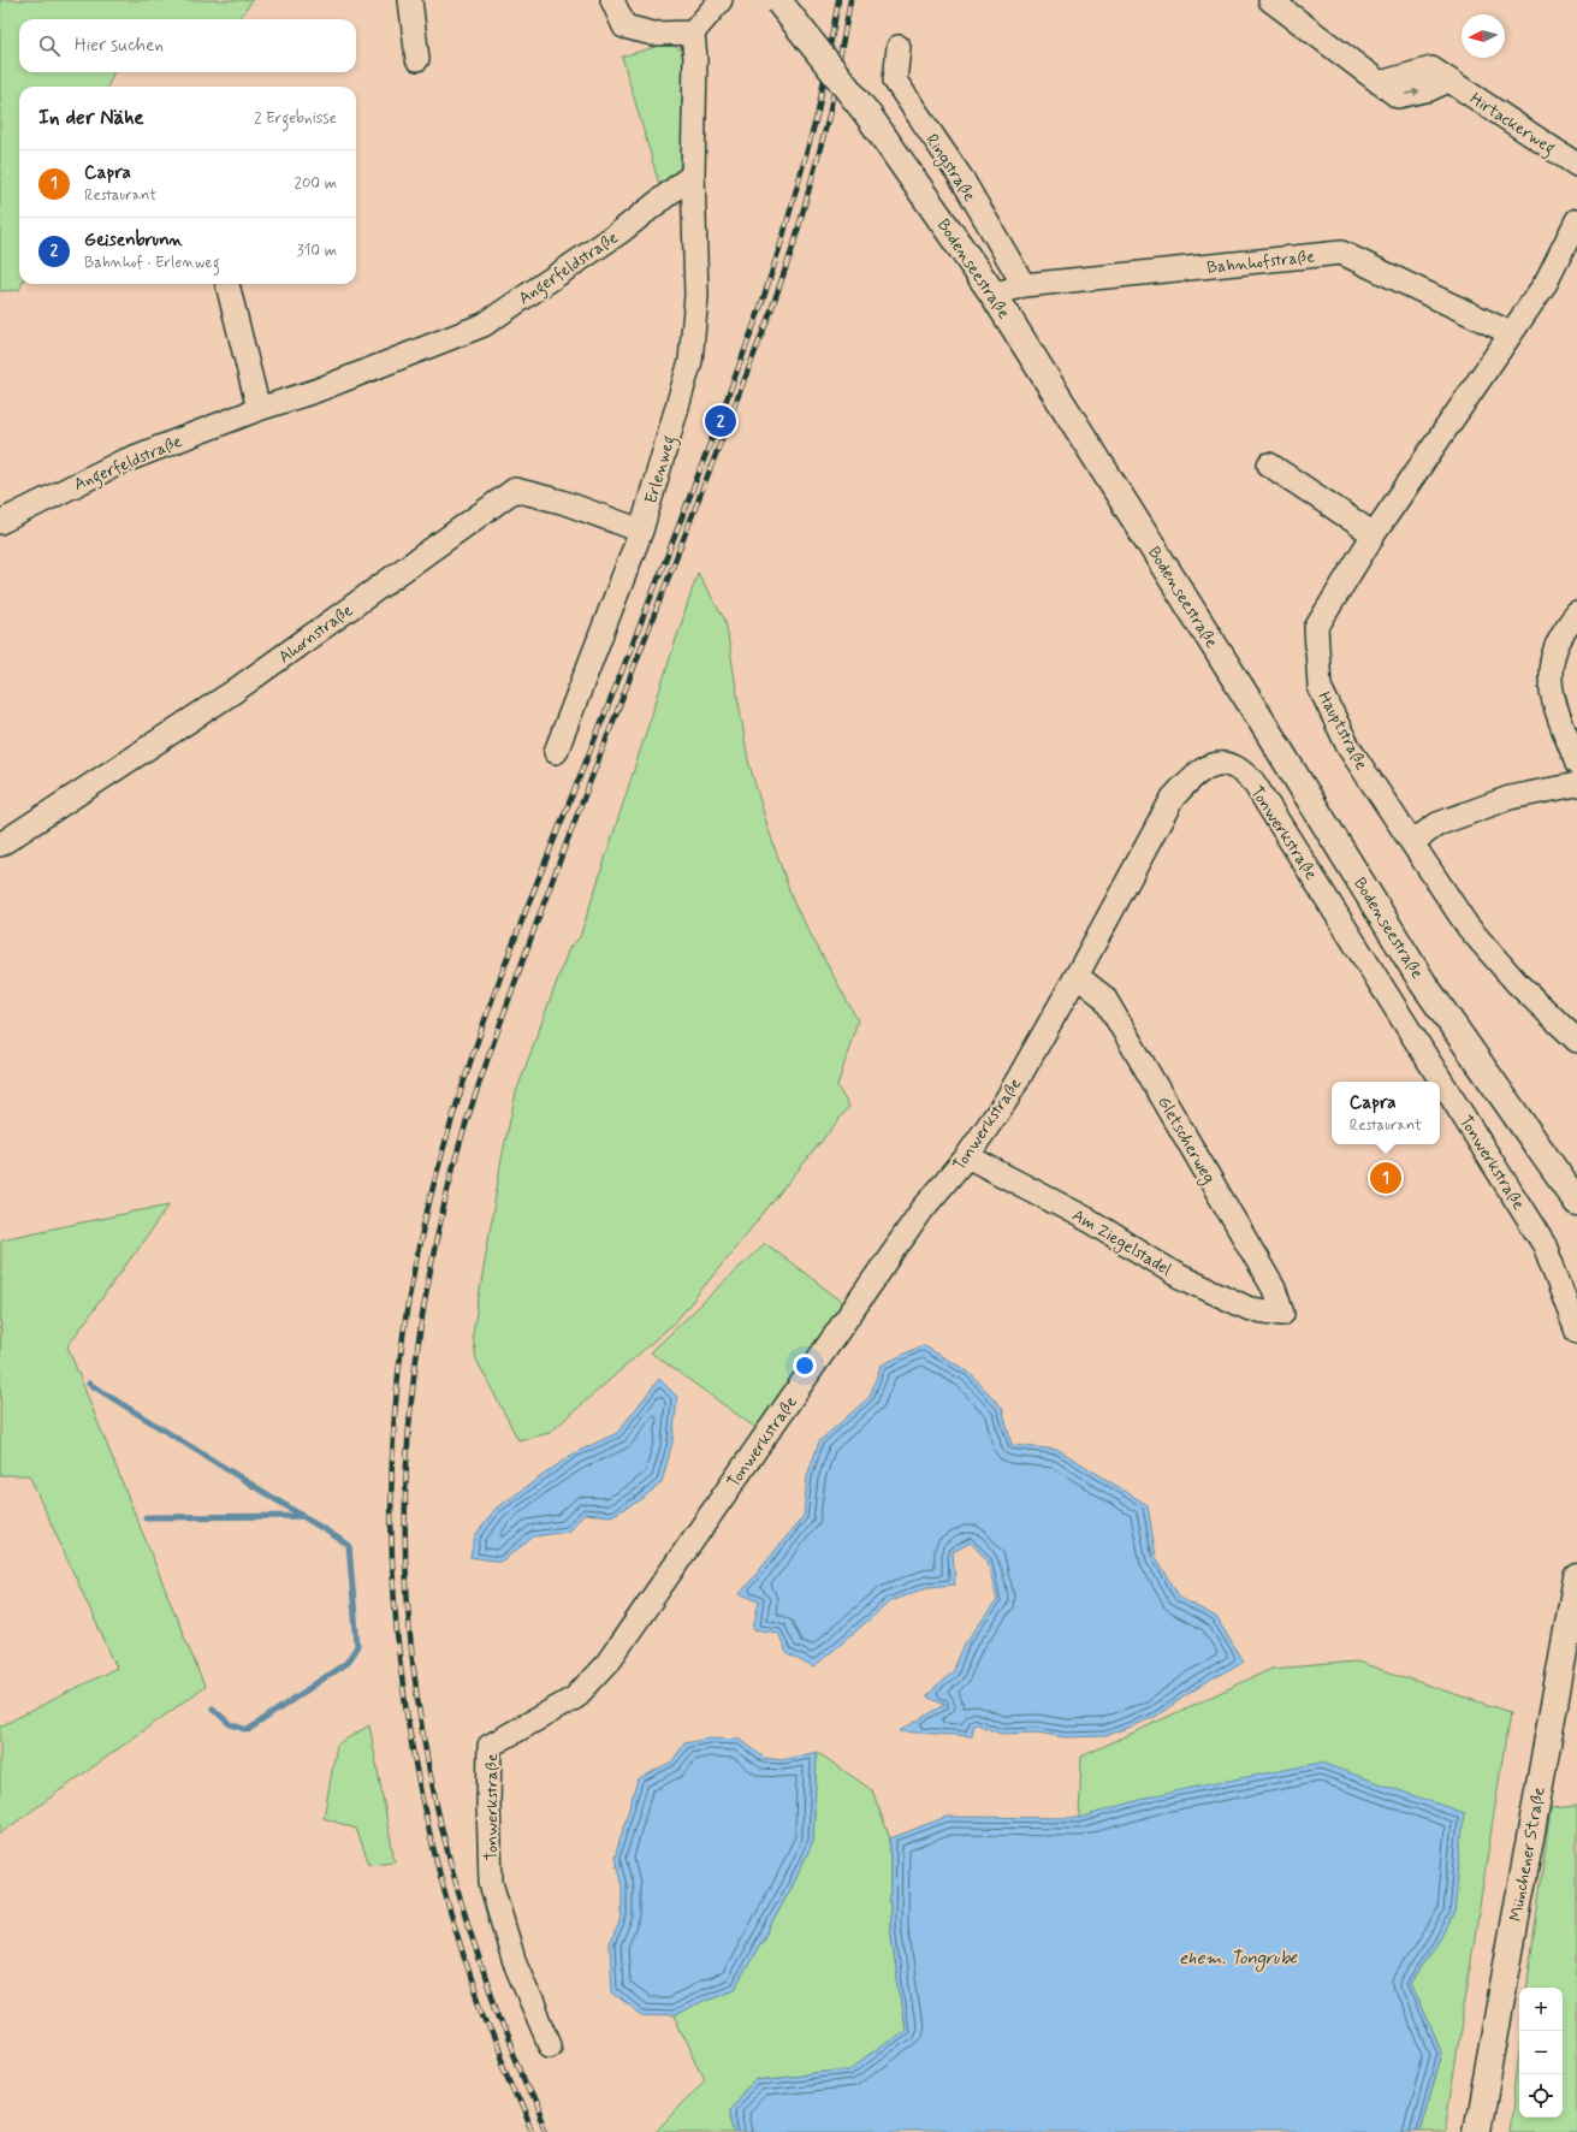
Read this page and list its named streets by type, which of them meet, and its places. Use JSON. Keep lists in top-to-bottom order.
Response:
{
  "streets": {
    "main road": ["Bodenseestraße", "Münchener Straße"],
    "street": [
      "Hirtackerweg",
      "Ringstraße",
      "Bahnhofstraße",
      "Angerfeldstraße",
      "Erlenweg",
      "Ahornstraße",
      "Hauptstraße",
      "Tonwerkstraße",
      "Gletscherweg",
      "Am Ziegelstadel"
    ]
  },
  "crossings": [
    ["Ringstraße", "Bahnhofstraße"],
    ["Bahnhofstraße", "Bodenseestraße"],
    ["Bahnhofstraße", "Hauptstraße"],
    ["Angerfeldstraße", "Erlenweg"],
    ["Erlenweg", "Ahornstraße"],
    ["Tonwerkstraße", "Gletscherweg"],
    ["Tonwerkstraße", "Am Ziegelstadel"],
    ["Gletscherweg", "Am Ziegelstadel"]
  ],
  "water": ["ehem. Tongrube"],
  "north": "left",
  "page": {
    "search": "Hier suchen",
    "heading": ["In der Nähe", "2 Ergebnisse"],
    "list": [
      {
        "mark": "1",
        "name": "Capra",
        "note": "Restaurant",
        "value": "200 m"
      },
      {
        "mark": "2",
        "name": "Geisenbrunn",
        "note": "Bahnhof · Erlenweg",
        "value": "310 m"
      }
    ],
    "pins": ["2", "1"],
    "popup": ["Capra", "Restaurant"],
    "map_buttons": ["+", "−"]
  }
}
